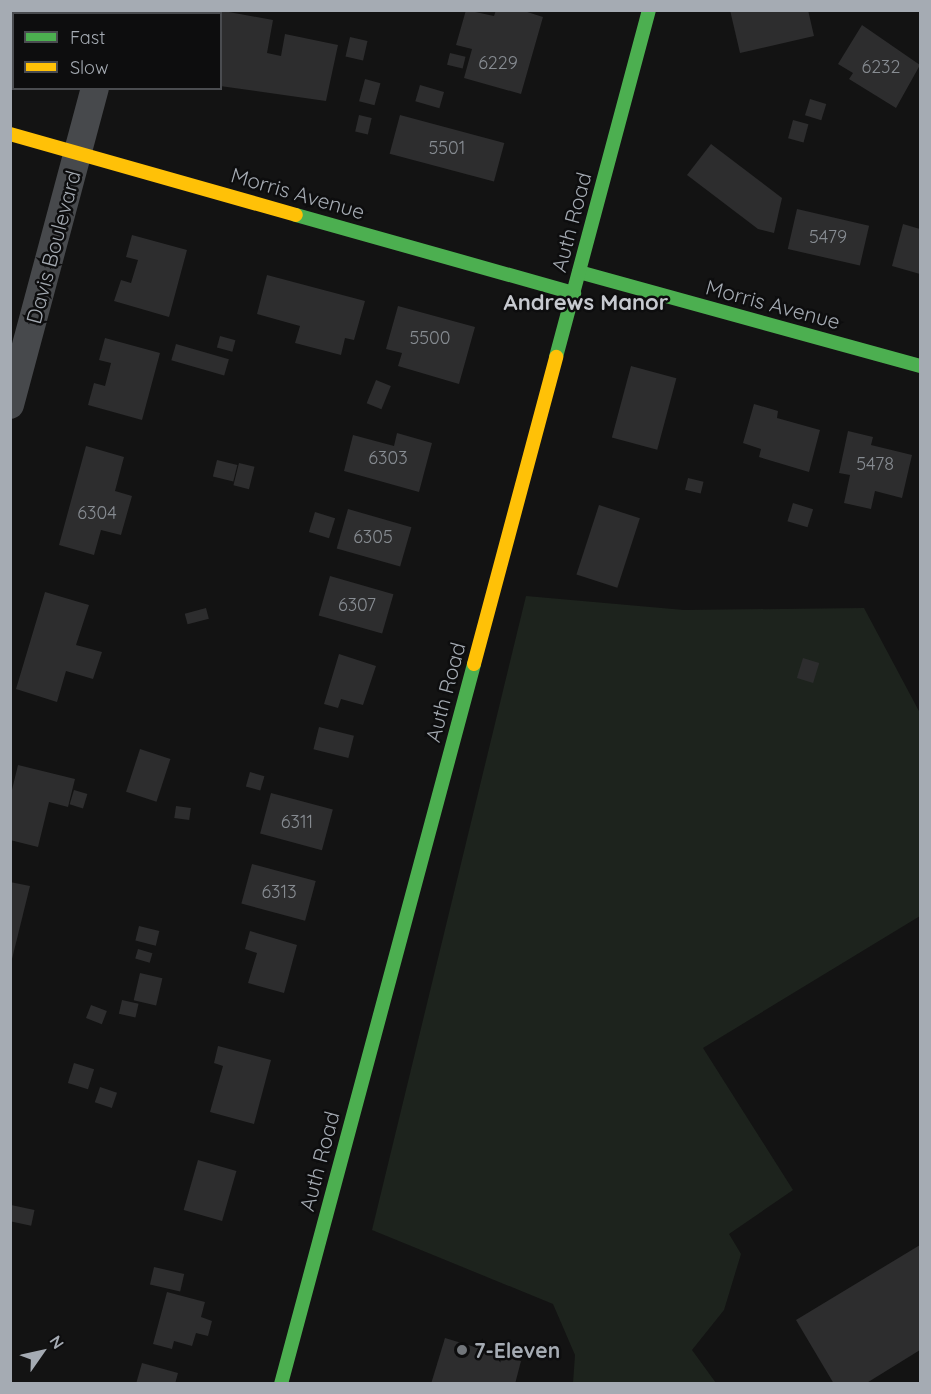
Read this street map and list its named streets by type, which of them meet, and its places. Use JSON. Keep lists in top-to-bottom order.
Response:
{
  "streets": {
    "main road": ["Morris Avenue", "Auth Road"],
    "street": ["Davis Boulevard"]
  },
  "crossings": [
    ["Morris Avenue", "Auth Road"],
    ["Morris Avenue", "Davis Boulevard"]
  ],
  "districts": ["Andrews Manor"],
  "places": ["7-Eleven"],
  "house_numbers": [
    "6229",
    "6232",
    "5501",
    "5479",
    "5500",
    "6303",
    "5478",
    "6304",
    "6305",
    "6307",
    "6311",
    "6313"
  ],
  "legend": ["Fast", "Slow"],
  "north": "top right"
}
